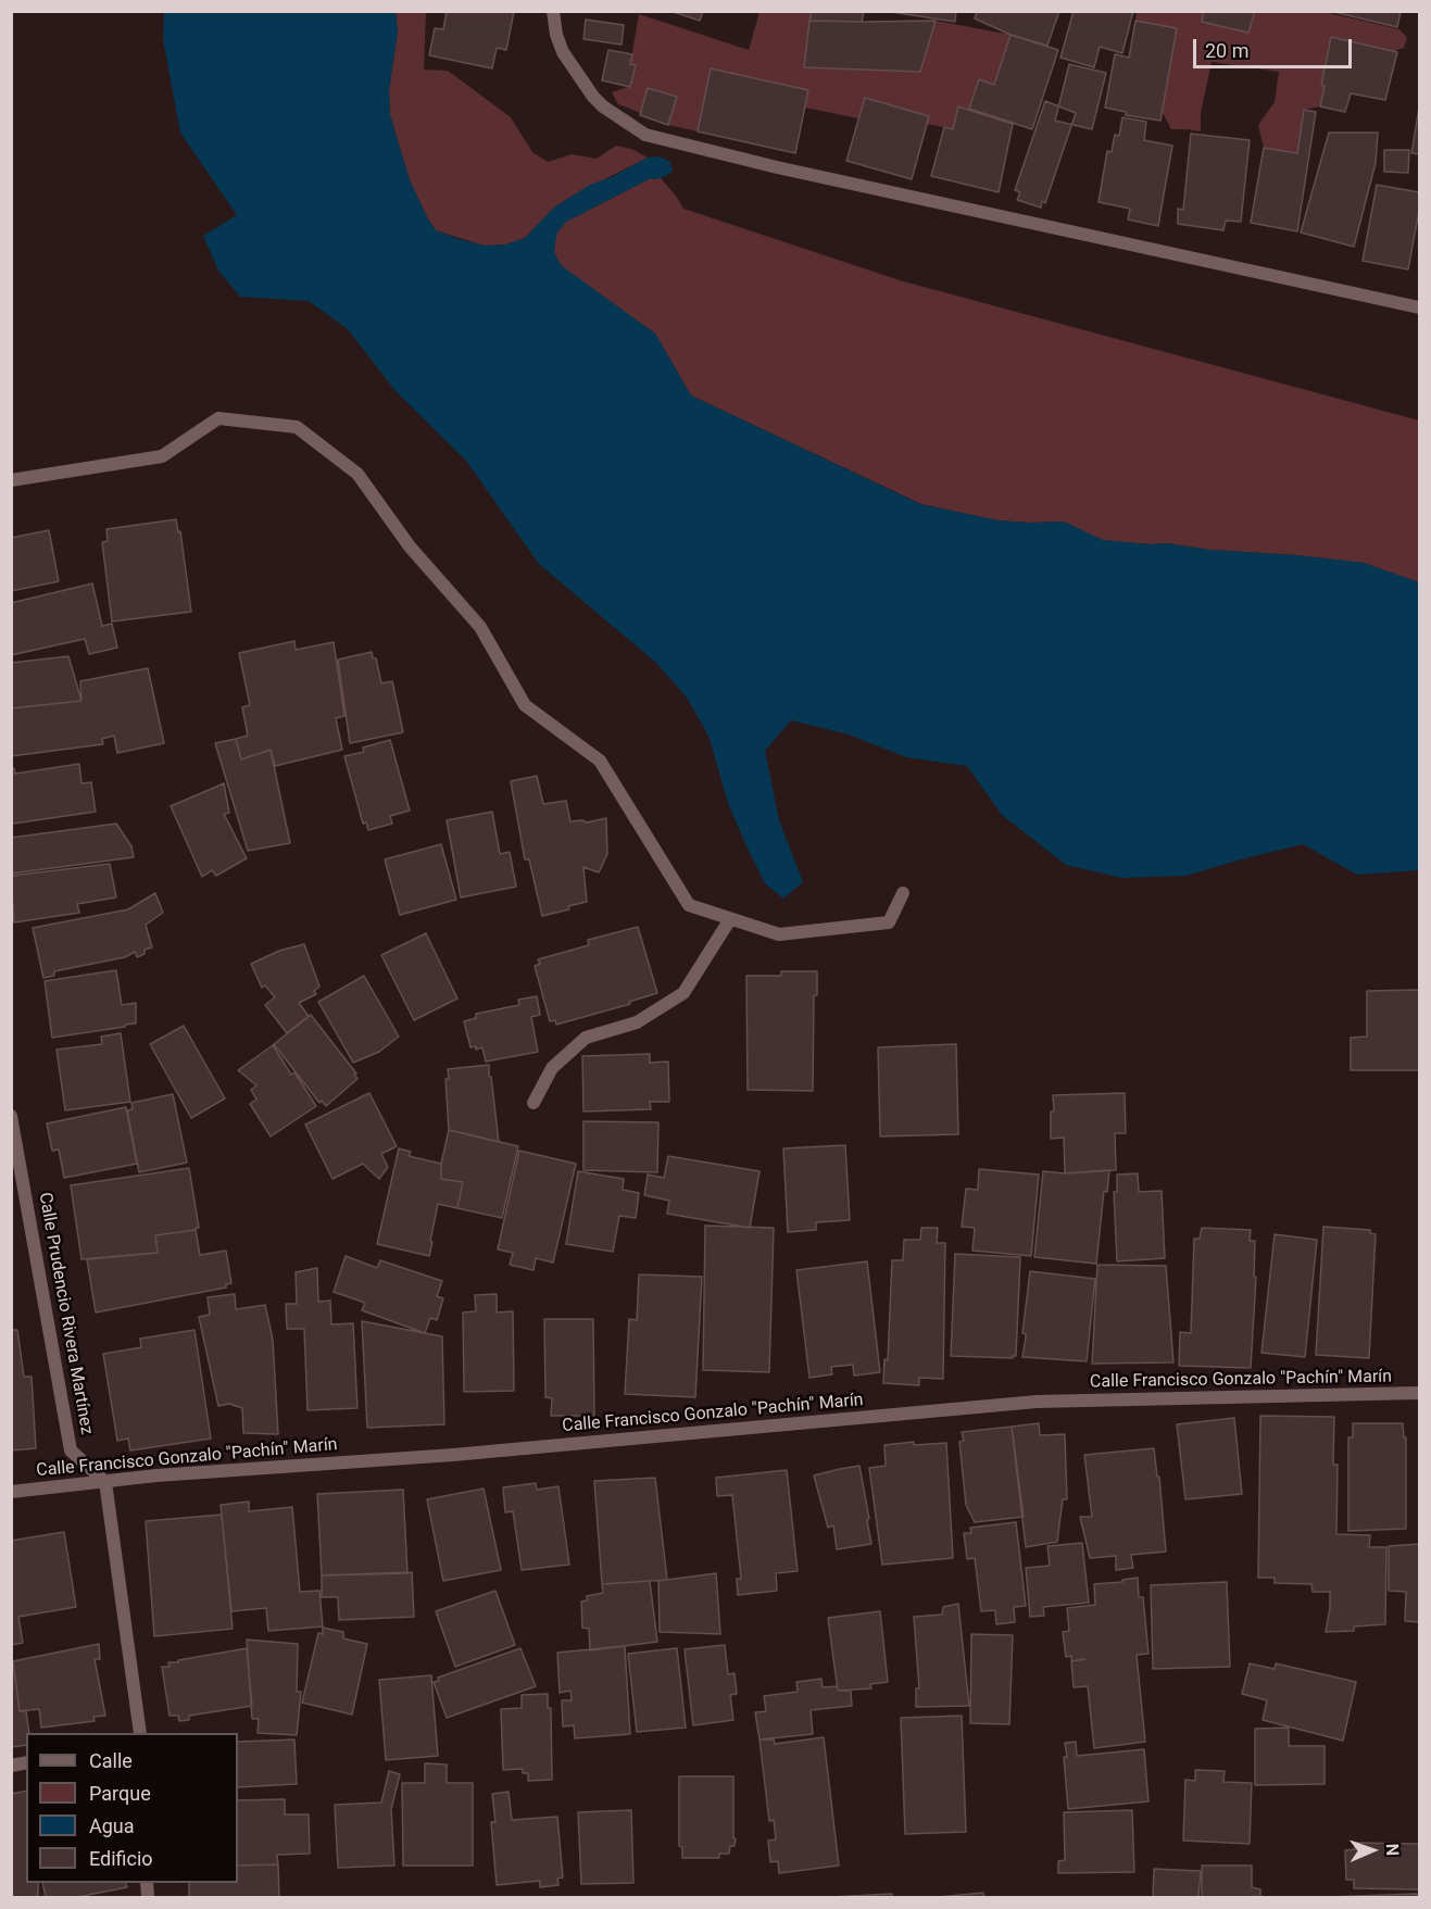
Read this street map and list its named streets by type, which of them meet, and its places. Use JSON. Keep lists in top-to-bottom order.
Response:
{
  "streets": {
    "street": ["Calle Prudencio Rivera Martínez", "Calle Francisco Gonzalo \"Pachín\" Marín"]
  },
  "crossings": [
    ["Calle Prudencio Rivera Martínez", "Calle Francisco Gonzalo \"Pachín\" Marín"]
  ],
  "legend": [
    "Calle",
    "Parque",
    "Agua",
    "Edificio"
  ],
  "scale_bar": "20 m",
  "north": "right"
}
